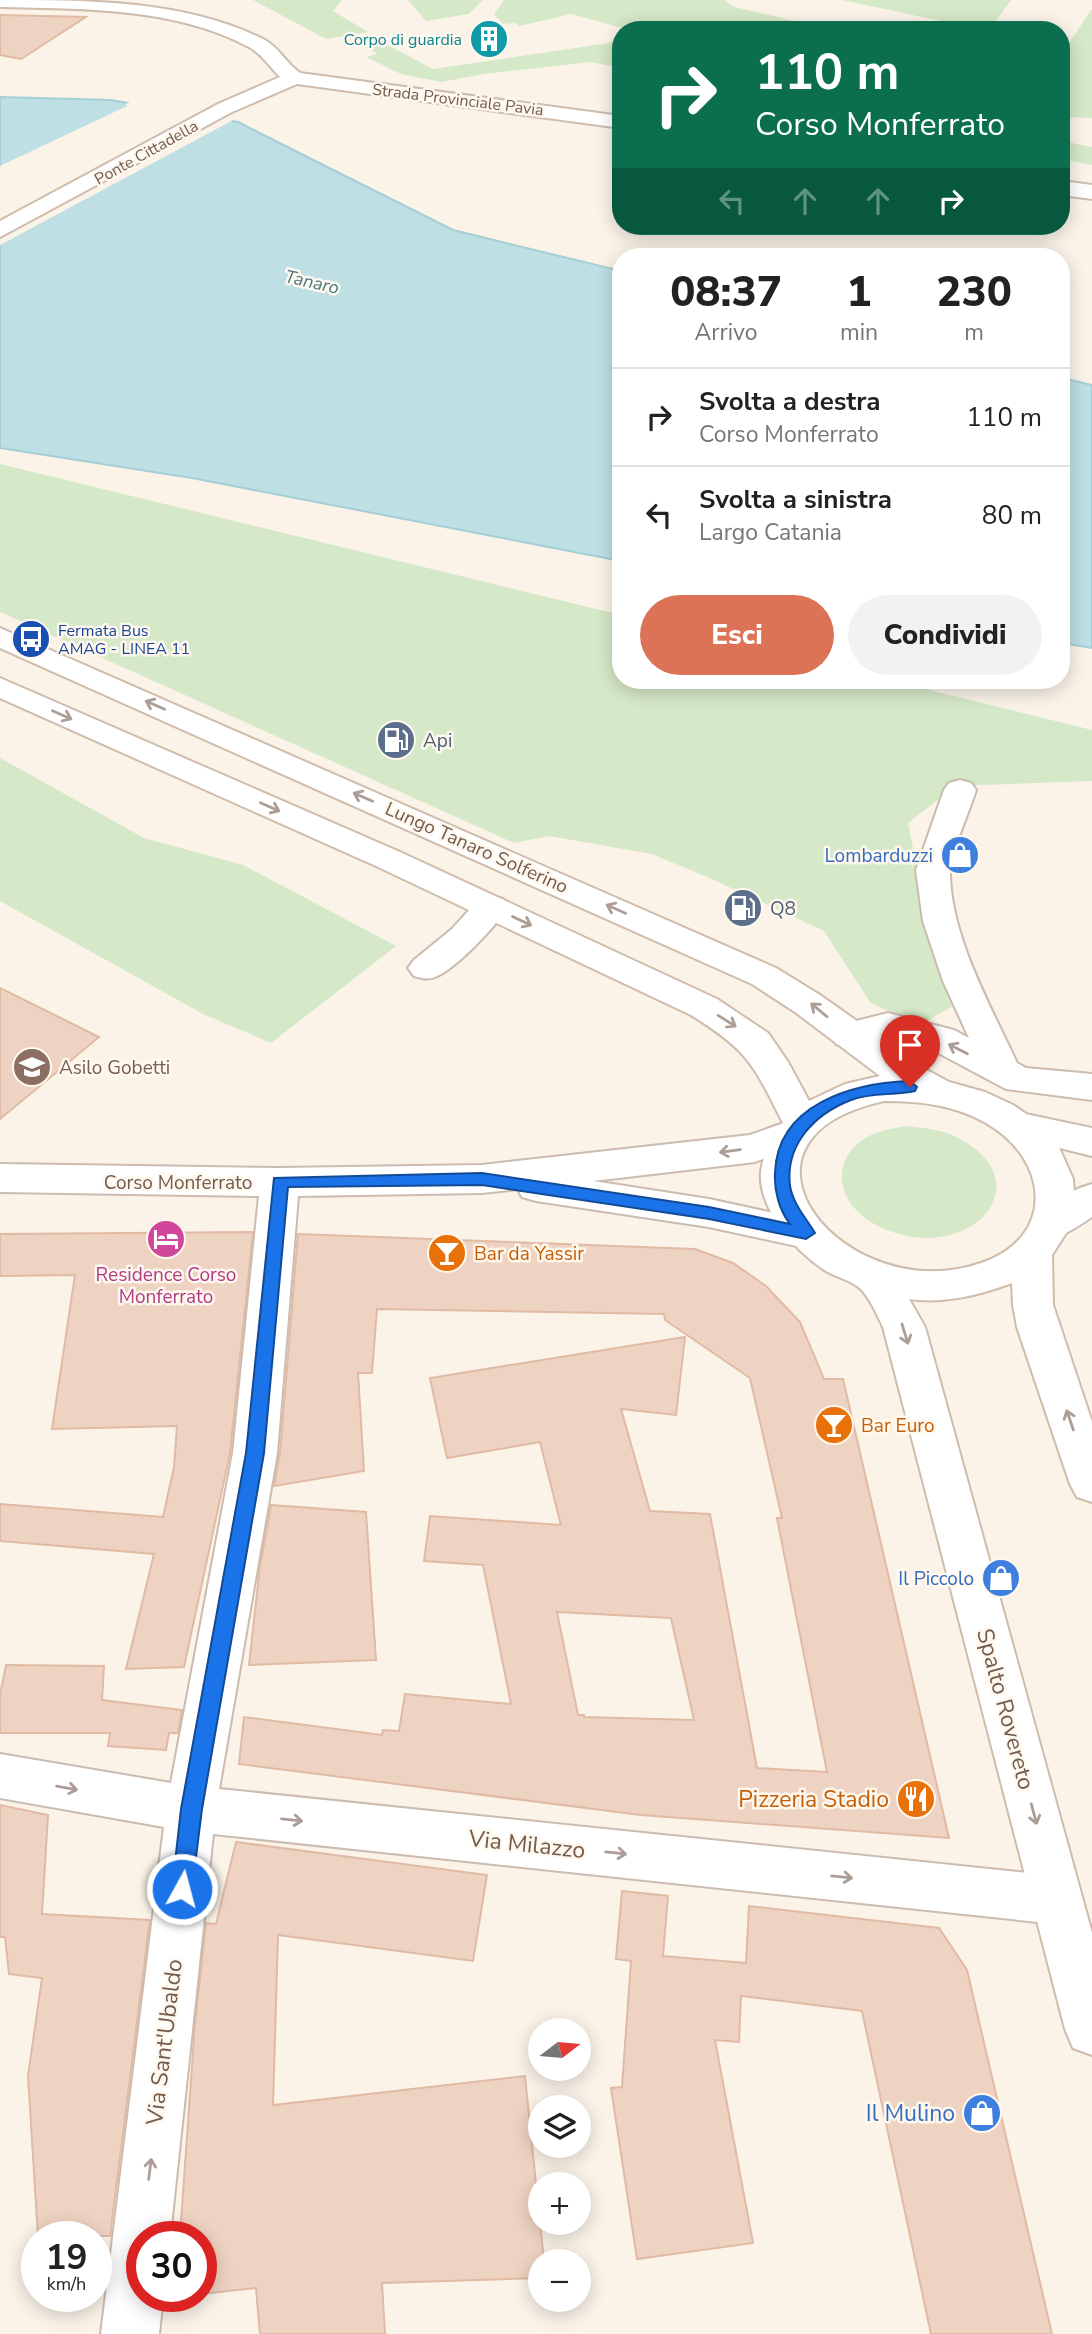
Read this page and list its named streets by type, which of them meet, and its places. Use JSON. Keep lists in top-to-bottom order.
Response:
{
  "streets": {
    "main road": [
      "Strada Provinciale Pavia",
      "Ponte Cittadella",
      "Lungo Tanaro Solferino",
      "Corso Monferrato",
      "Spalto Rovereto",
      "Via Milazzo",
      "Via Sant'Ubaldo"
    ]
  },
  "crossings": [
    ["Strada Provinciale Pavia", "Ponte Cittadella"],
    ["Lungo Tanaro Solferino", "Corso Monferrato"],
    ["Lungo Tanaro Solferino", "Spalto Rovereto"],
    ["Corso Monferrato", "Spalto Rovereto"],
    ["Corso Monferrato", "Via Sant'Ubaldo"],
    ["Spalto Rovereto", "Via Milazzo"],
    ["Via Milazzo", "Via Sant'Ubaldo"]
  ],
  "one_way": ["Via Milazzo", "Via Sant'Ubaldo"],
  "water": ["Tanaro"],
  "places": {
    "building": ["Corpo di guardia"],
    "bus stop": ["Fermata Bus AMAG - LINEA 11"],
    "fuel station": ["Api", "Q8"],
    "shop": ["Lombarduzzi", "Il Piccolo", "Il Mulino"],
    "school or university": ["Asilo Gobetti"],
    "hotel": ["Residence Corso Monferrato"],
    "bar": ["Bar da Yassir", "Bar Euro"],
    "restaurant": ["Pizzeria Stadio"]
  },
  "north": "right",
  "page": {
    "turn": ["110 m", "Corso Monferrato"],
    "eta": [
      "08:37",
      "Arrivo",
      "1",
      "min",
      "230",
      "m"
    ],
    "list": [
      {
        "name": "Svolta a destra",
        "note": "Corso Monferrato",
        "value": "110 m"
      },
      {
        "name": "Svolta a sinistra",
        "note": "Largo Catania",
        "value": "80 m"
      }
    ],
    "buttons": ["Esci", "Condividi"],
    "map_buttons": ["+", "−"],
    "speed": "19 km/h",
    "limit": "30"
  }
}
